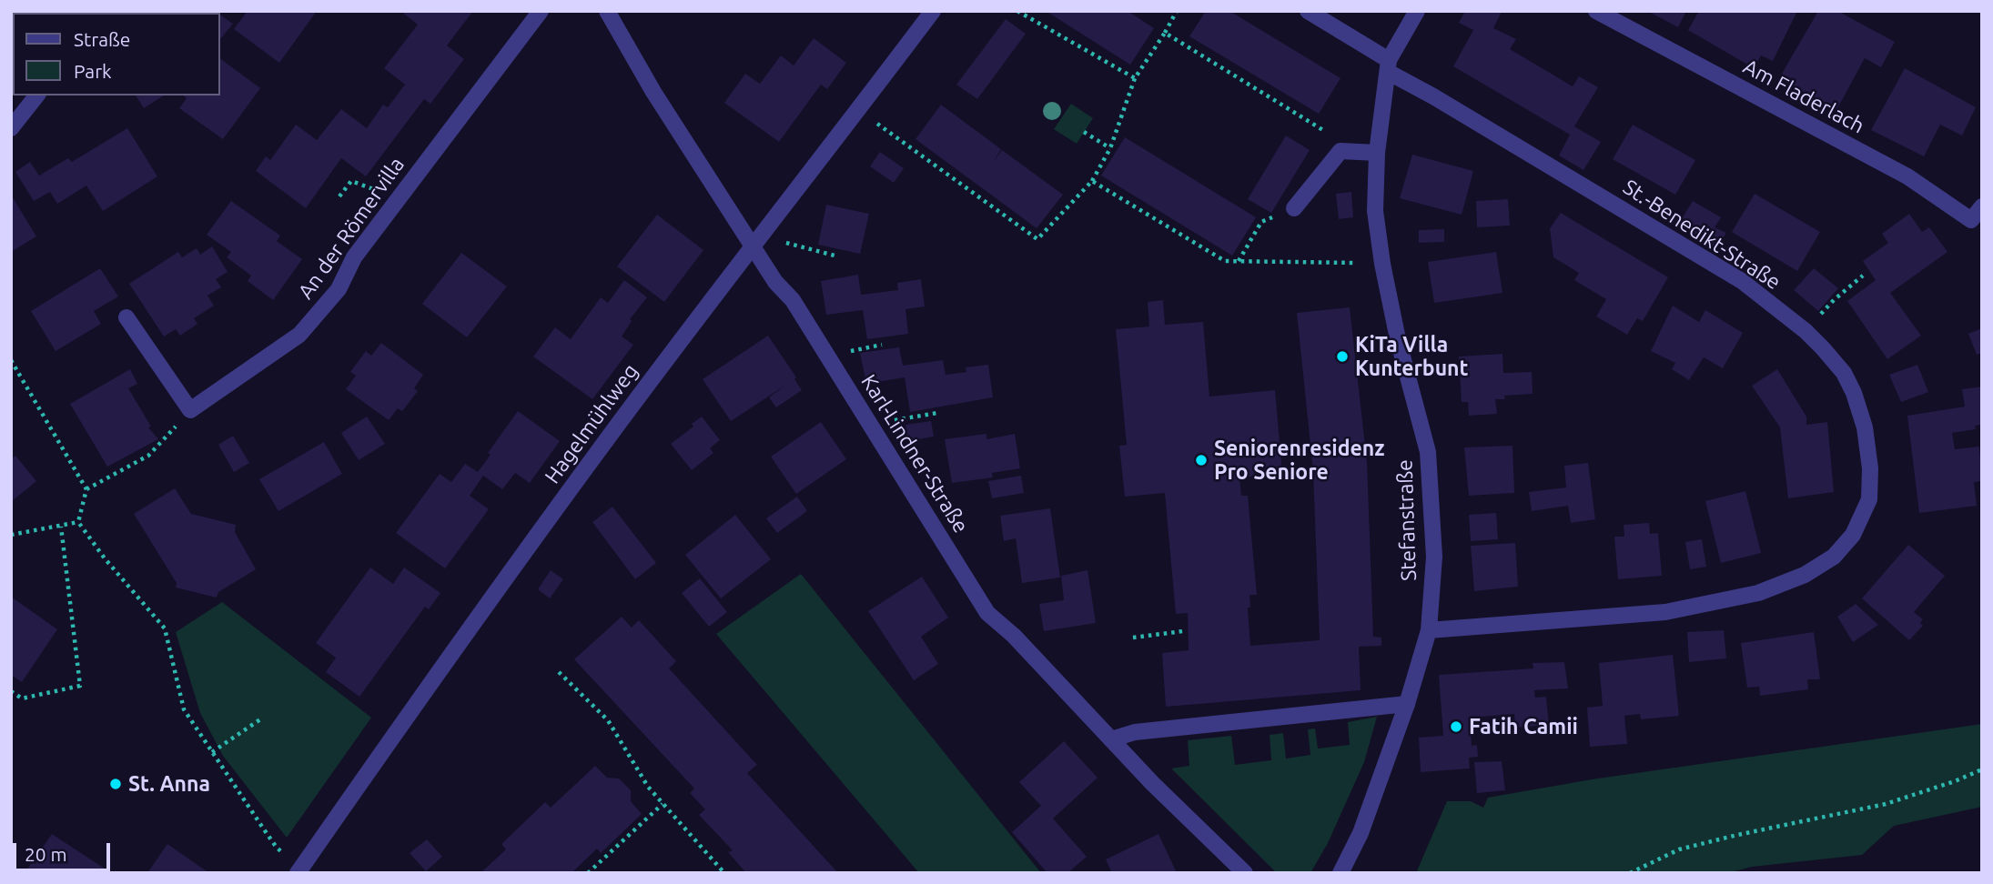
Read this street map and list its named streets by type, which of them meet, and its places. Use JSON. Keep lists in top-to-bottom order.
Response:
{
  "streets": {
    "street": [
      "Am Fladerlach",
      "An der Römervilla",
      "St.-Benedikt-Straße",
      "Hagelmühlweg",
      "Karl-Lindner-Straße",
      "Stefanstraße"
    ]
  },
  "crossings": [
    ["St.-Benedikt-Straße", "Stefanstraße"],
    ["Hagelmühlweg", "Karl-Lindner-Straße"]
  ],
  "places": [
    "KiTa Villa Kunterbunt",
    "Seniorenresidenz Pro Seniore",
    "Fatih Camii",
    "St. Anna"
  ],
  "legend": ["Straße", "Park"],
  "scale_bar": "20 m"
}
